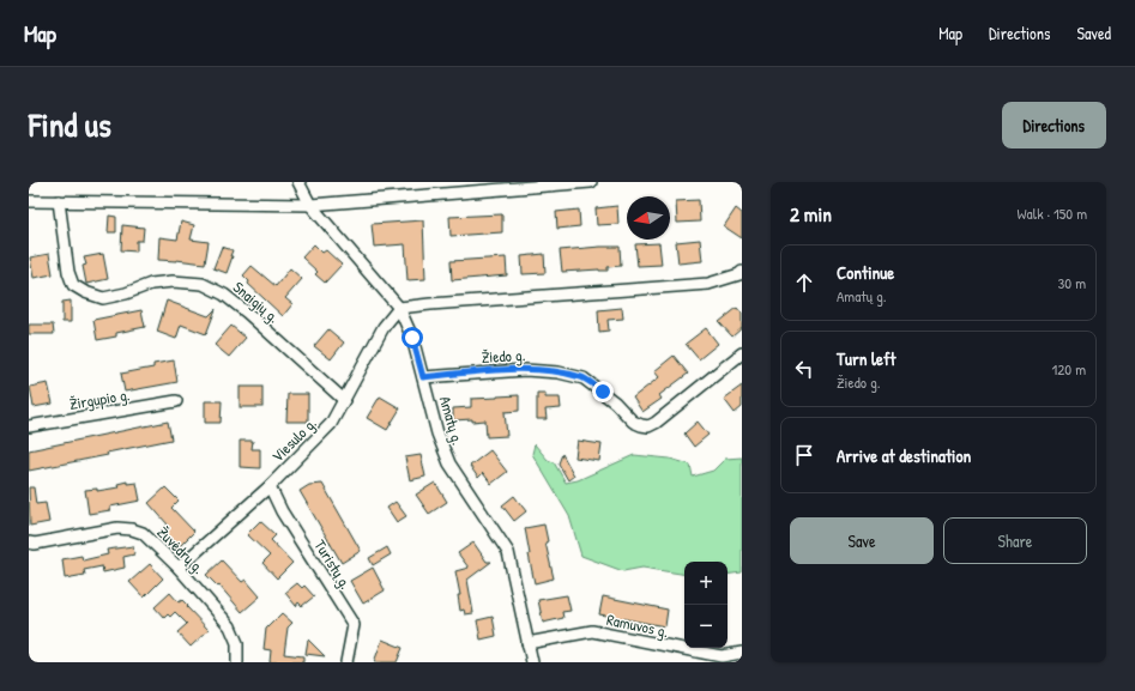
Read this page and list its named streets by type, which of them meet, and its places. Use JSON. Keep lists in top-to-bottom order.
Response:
{
  "streets": {
    "street": [
      "Snaigių g.",
      "Žiedo g.",
      "Žirgupio g.",
      "Amatų g.",
      "Viesulo g.",
      "Žuvėdrų g.",
      "Turistų g.",
      "Ramuvos g."
    ]
  },
  "crossings": [
    ["Snaigių g.", "Viesulo g."],
    ["Žiedo g.", "Amatų g."],
    ["Amatų g.", "Viesulo g."],
    ["Amatų g.", "Ramuvos g."],
    ["Viesulo g.", "Žuvėdrų g."],
    ["Viesulo g.", "Turistų g."]
  ],
  "north": "left",
  "page": {
    "header": "Map",
    "nav": ["Map", "Directions", "Saved"],
    "title": "Find us",
    "buttons": [
      "Directions",
      ["Save", "Share"]
    ],
    "heading": ["2 min", "Walk · 150 m"],
    "list": [
      ["Continue", "Amatų g.", "30 m"],
      ["Turn left", "Žiedo g.", "120 m"],
      "Arrive at destination"
    ],
    "map_buttons": ["+", "−"]
  }
}
